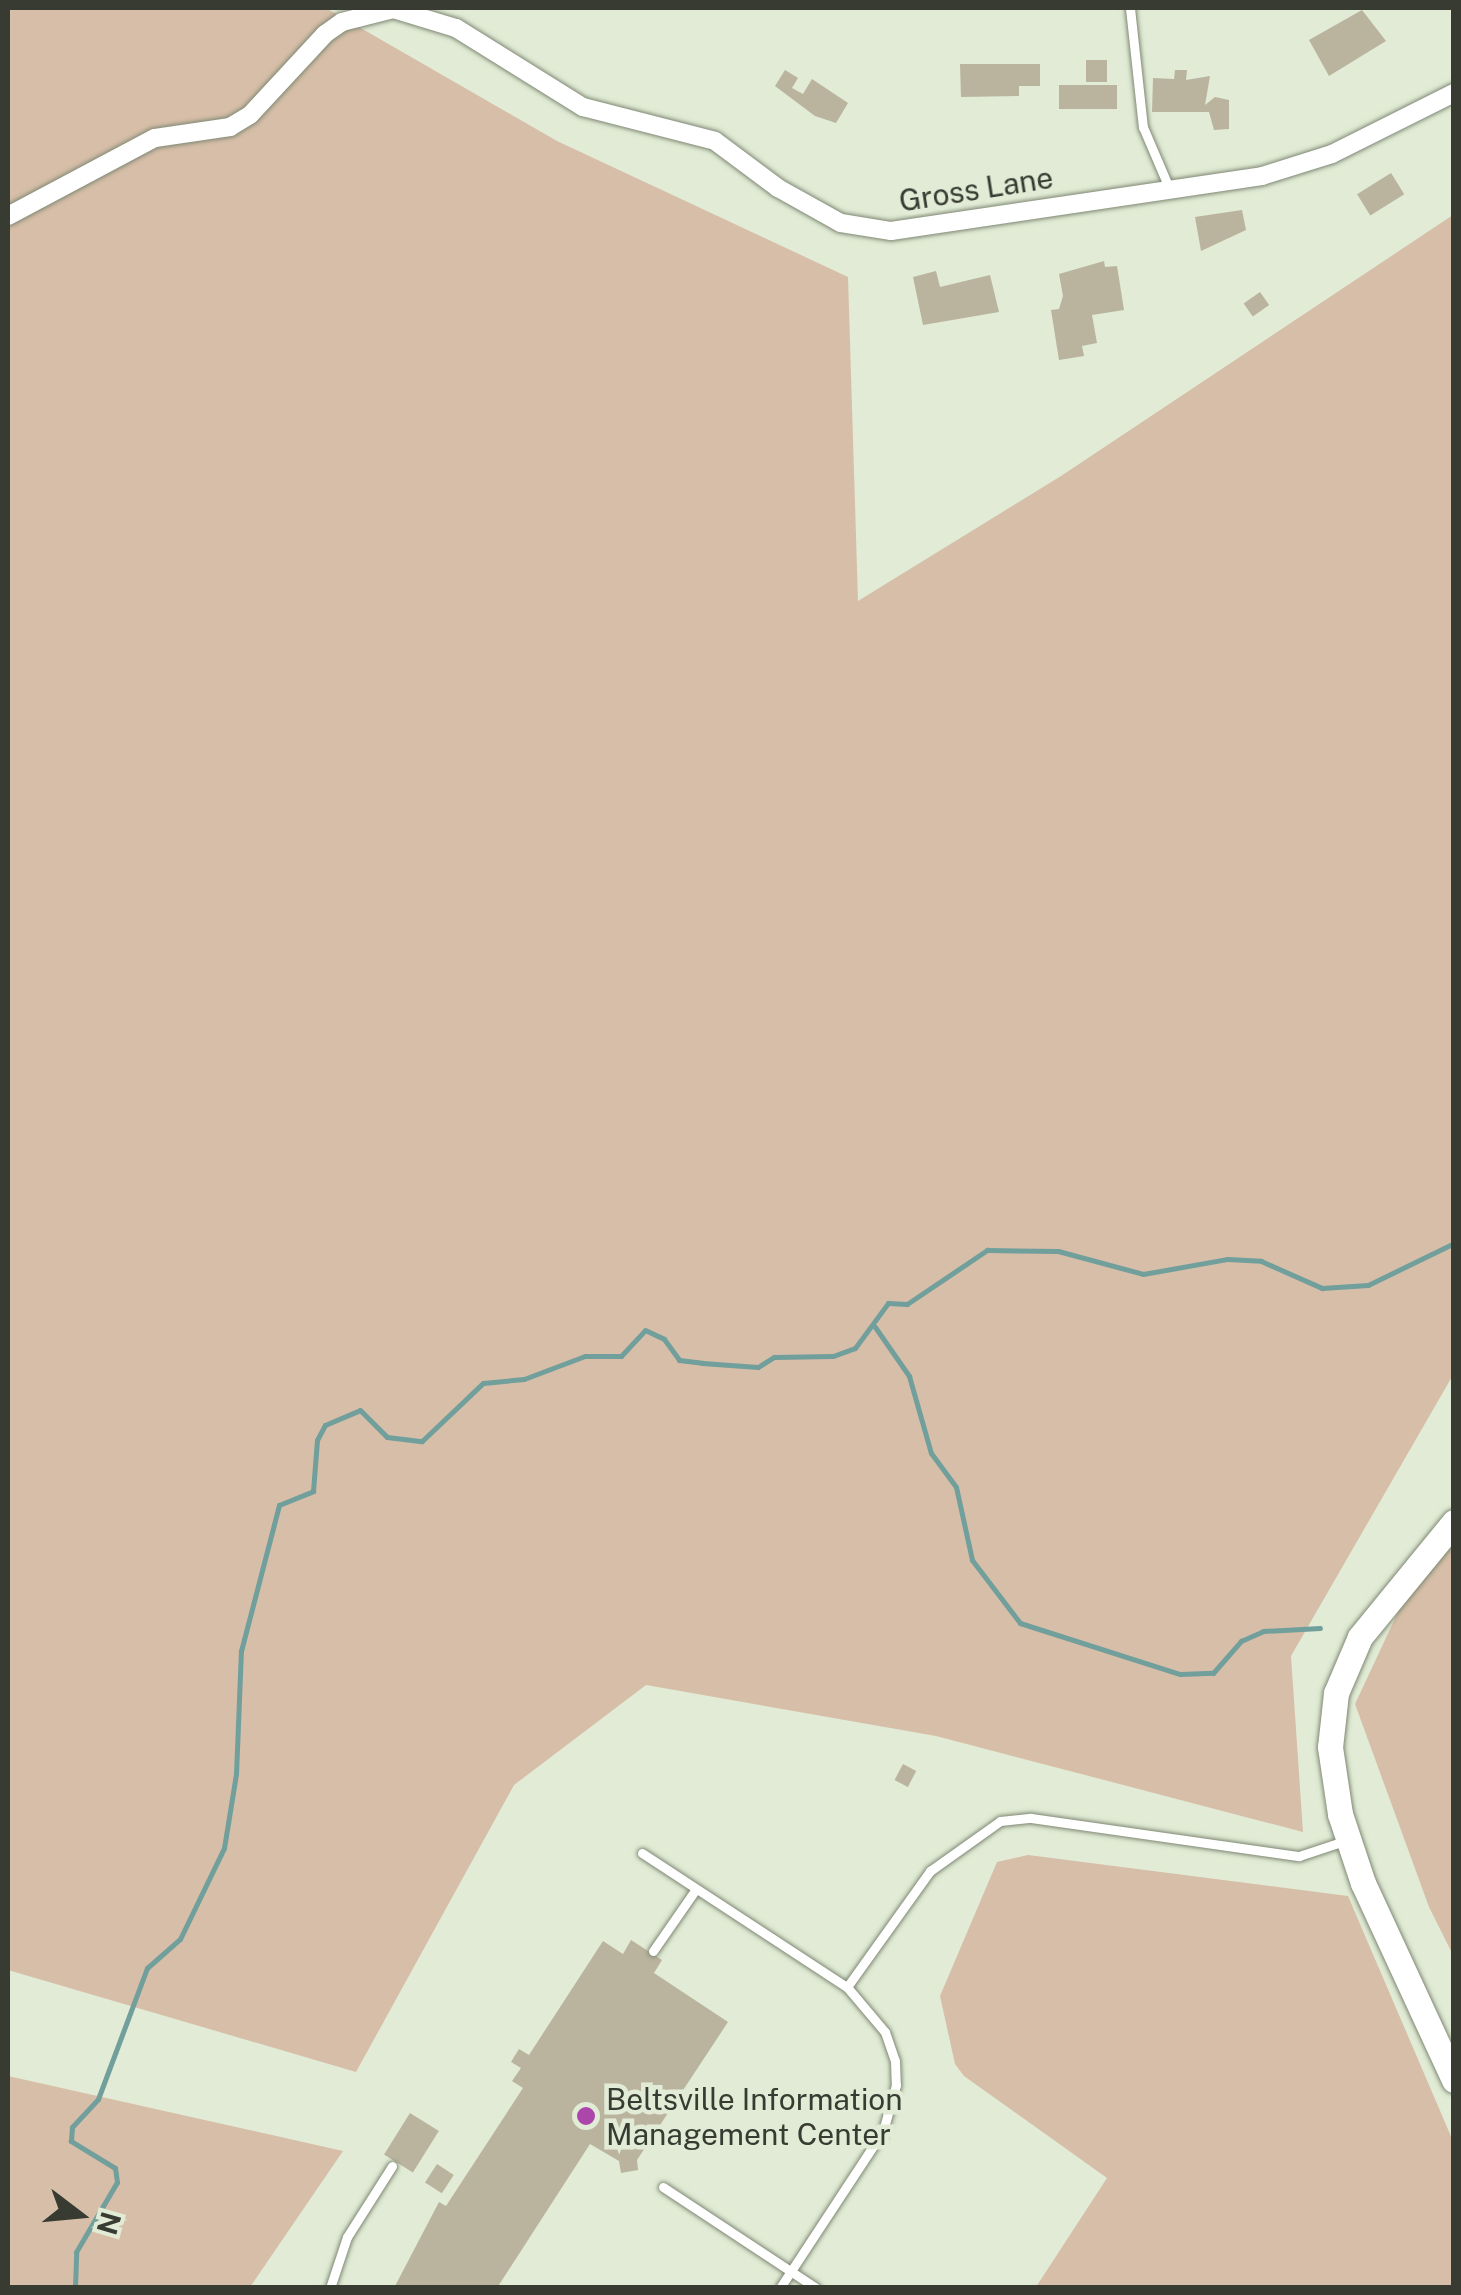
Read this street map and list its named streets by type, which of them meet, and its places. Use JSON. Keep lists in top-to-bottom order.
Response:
{
  "streets": {
    "street": ["Gross Lane"]
  },
  "places": ["Beltsville Information Management Center"],
  "north": "right"
}
